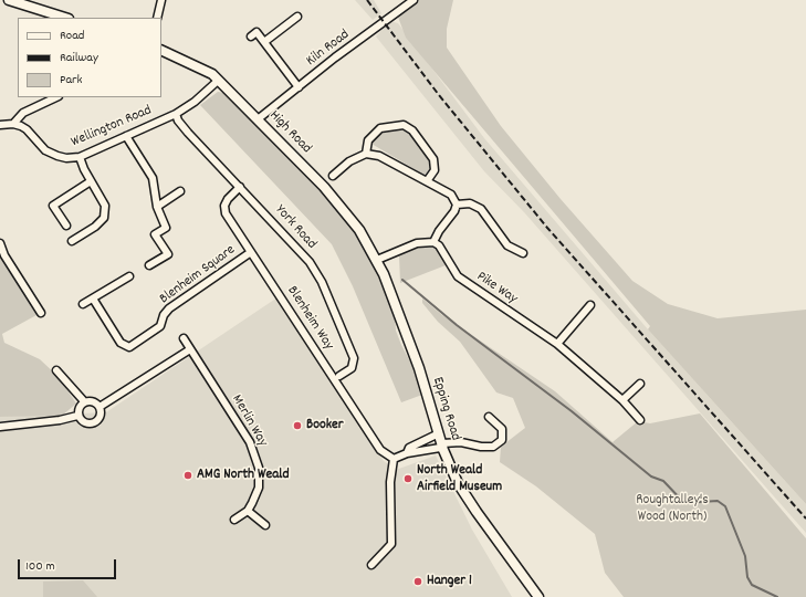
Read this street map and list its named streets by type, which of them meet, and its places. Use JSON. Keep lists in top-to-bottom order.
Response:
{
  "streets": {
    "main road": ["High Road", "Epping Road"],
    "street": [
      "Kiln Road",
      "Wellington Road",
      "York Road",
      "Blenheim Square",
      "Pike Way",
      "Blenheim Way",
      "Merlin Way"
    ]
  },
  "crossings": [
    ["Kiln Road", "High Road"],
    ["Wellington Road", "High Road"],
    ["Wellington Road", "York Road"],
    ["High Road", "Epping Road"],
    ["York Road", "Blenheim Way"],
    ["Blenheim Square", "Blenheim Way"]
  ],
  "parks": ["Roughtalley's Wood (North)"],
  "places": [
    "Booker",
    "AMG North Weald",
    "North Weald Airfield Museum",
    "Hanger 1"
  ],
  "legend": ["Road", "Railway", "Park"],
  "scale_bar": "100 m"
}
